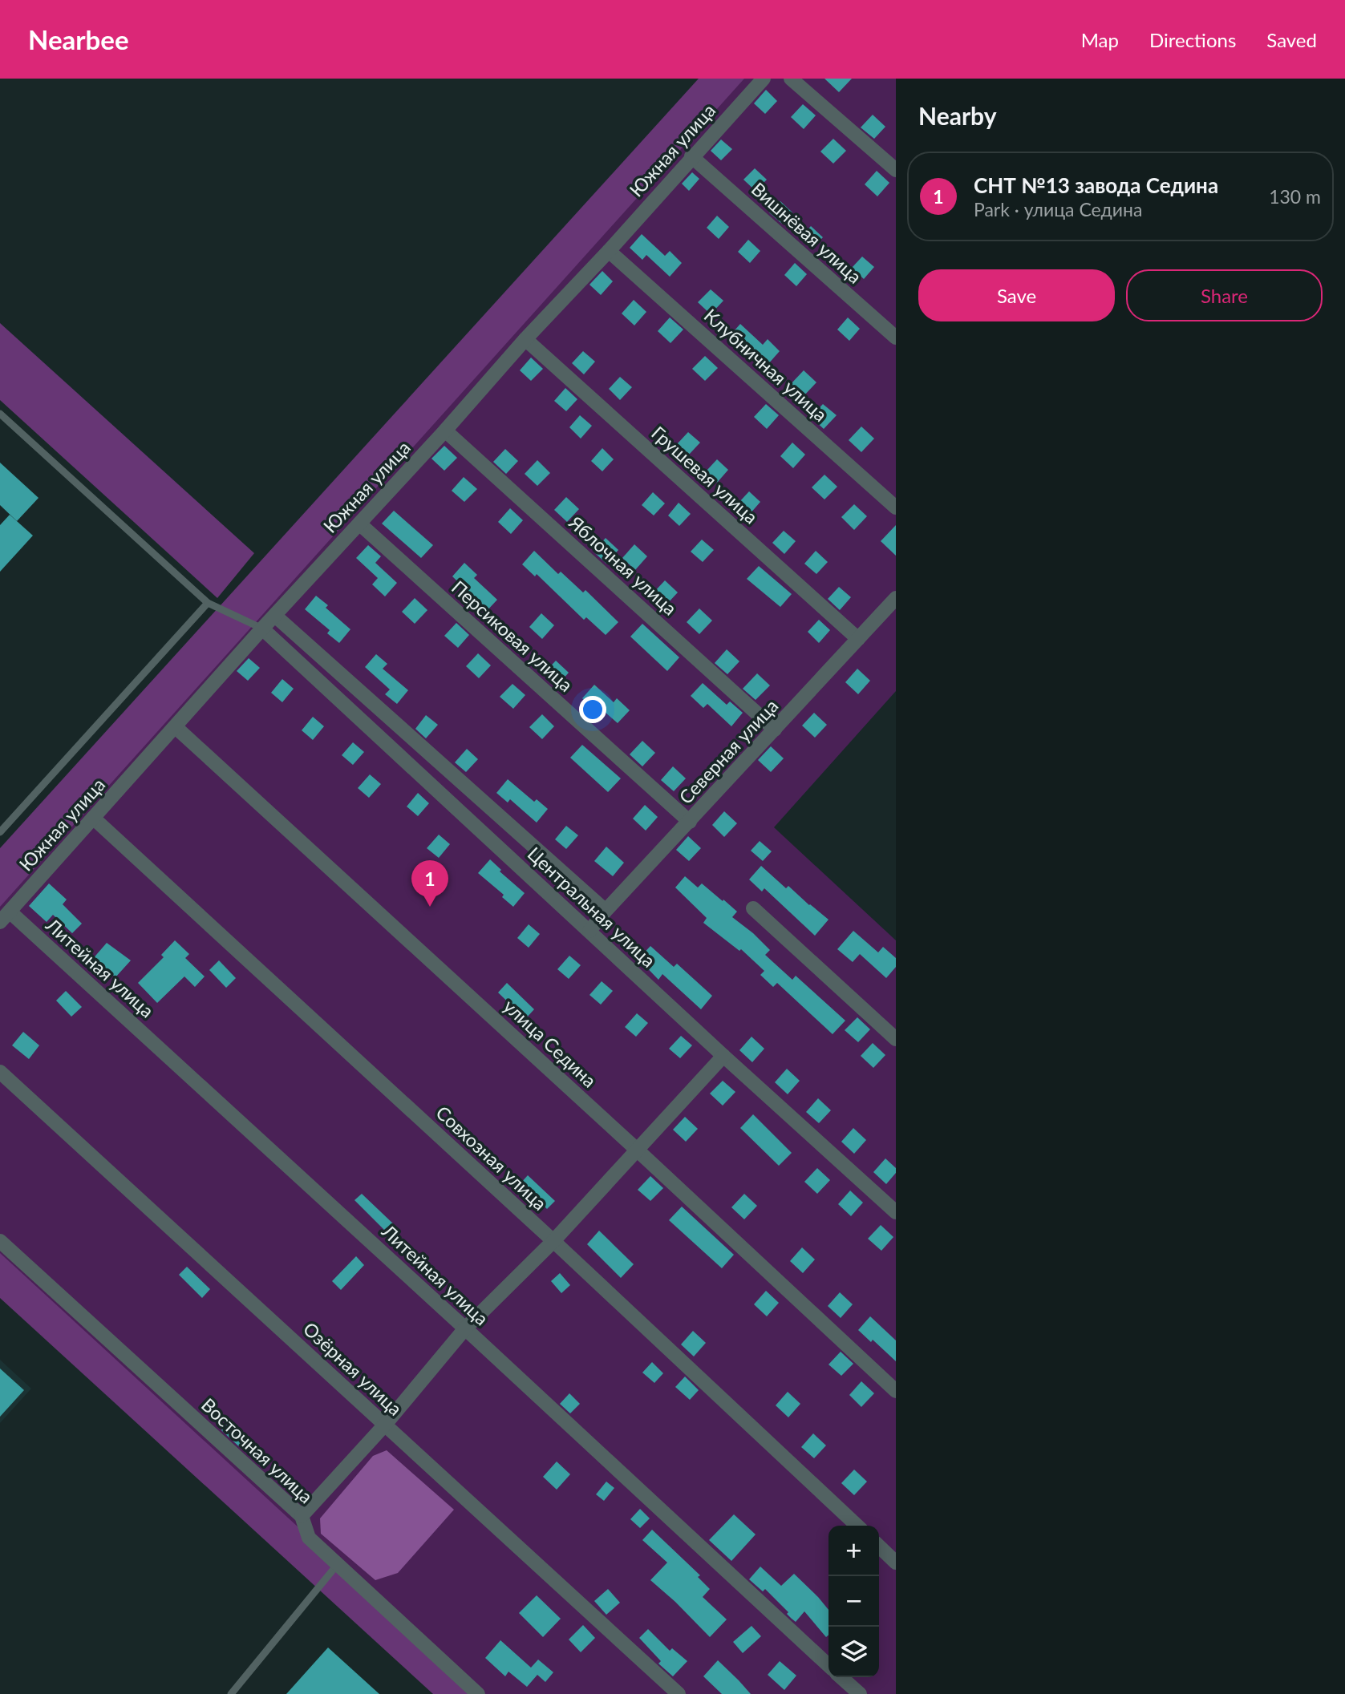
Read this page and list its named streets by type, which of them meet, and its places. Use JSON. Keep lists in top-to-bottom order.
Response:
{
  "streets": {
    "street": [
      "Южная улица",
      "Вишнёвая улица",
      "Клубничная улица",
      "Грушевая улица",
      "Яблочная улица",
      "Персиковая улица",
      "Северная улица",
      "Центральная улица",
      "Литейная улица",
      "улица Седина",
      "Совхозная улица",
      "Озёрная улица",
      "Восточная улица"
    ]
  },
  "crossings": [
    ["Южная улица", "Вишнёвая улица"],
    ["Южная улица", "Клубничная улица"],
    ["Южная улица", "Грушевая улица"],
    ["Южная улица", "Яблочная улица"],
    ["Южная улица", "Персиковая улица"],
    ["Южная улица", "Центральная улица"],
    ["Южная улица", "Литейная улица"],
    ["Южная улица", "улица Седина"],
    ["Южная улица", "Совхозная улица"],
    ["Грушевая улица", "Северная улица"],
    ["Яблочная улица", "Северная улица"],
    ["Персиковая улица", "Северная улица"],
    ["Северная улица", "Центральная улица"]
  ],
  "page": {
    "header": "Nearbee",
    "nav": ["Map", "Directions", "Saved"],
    "heading": "Nearby",
    "list": [
      {
        "mark": "1",
        "name": "СНТ №13 завода Седина",
        "note": "Park · улица Седина",
        "value": "130 m"
      }
    ],
    "buttons": ["Save", "Share"],
    "pins": "1",
    "map_buttons": ["+", "−"]
  }
}
